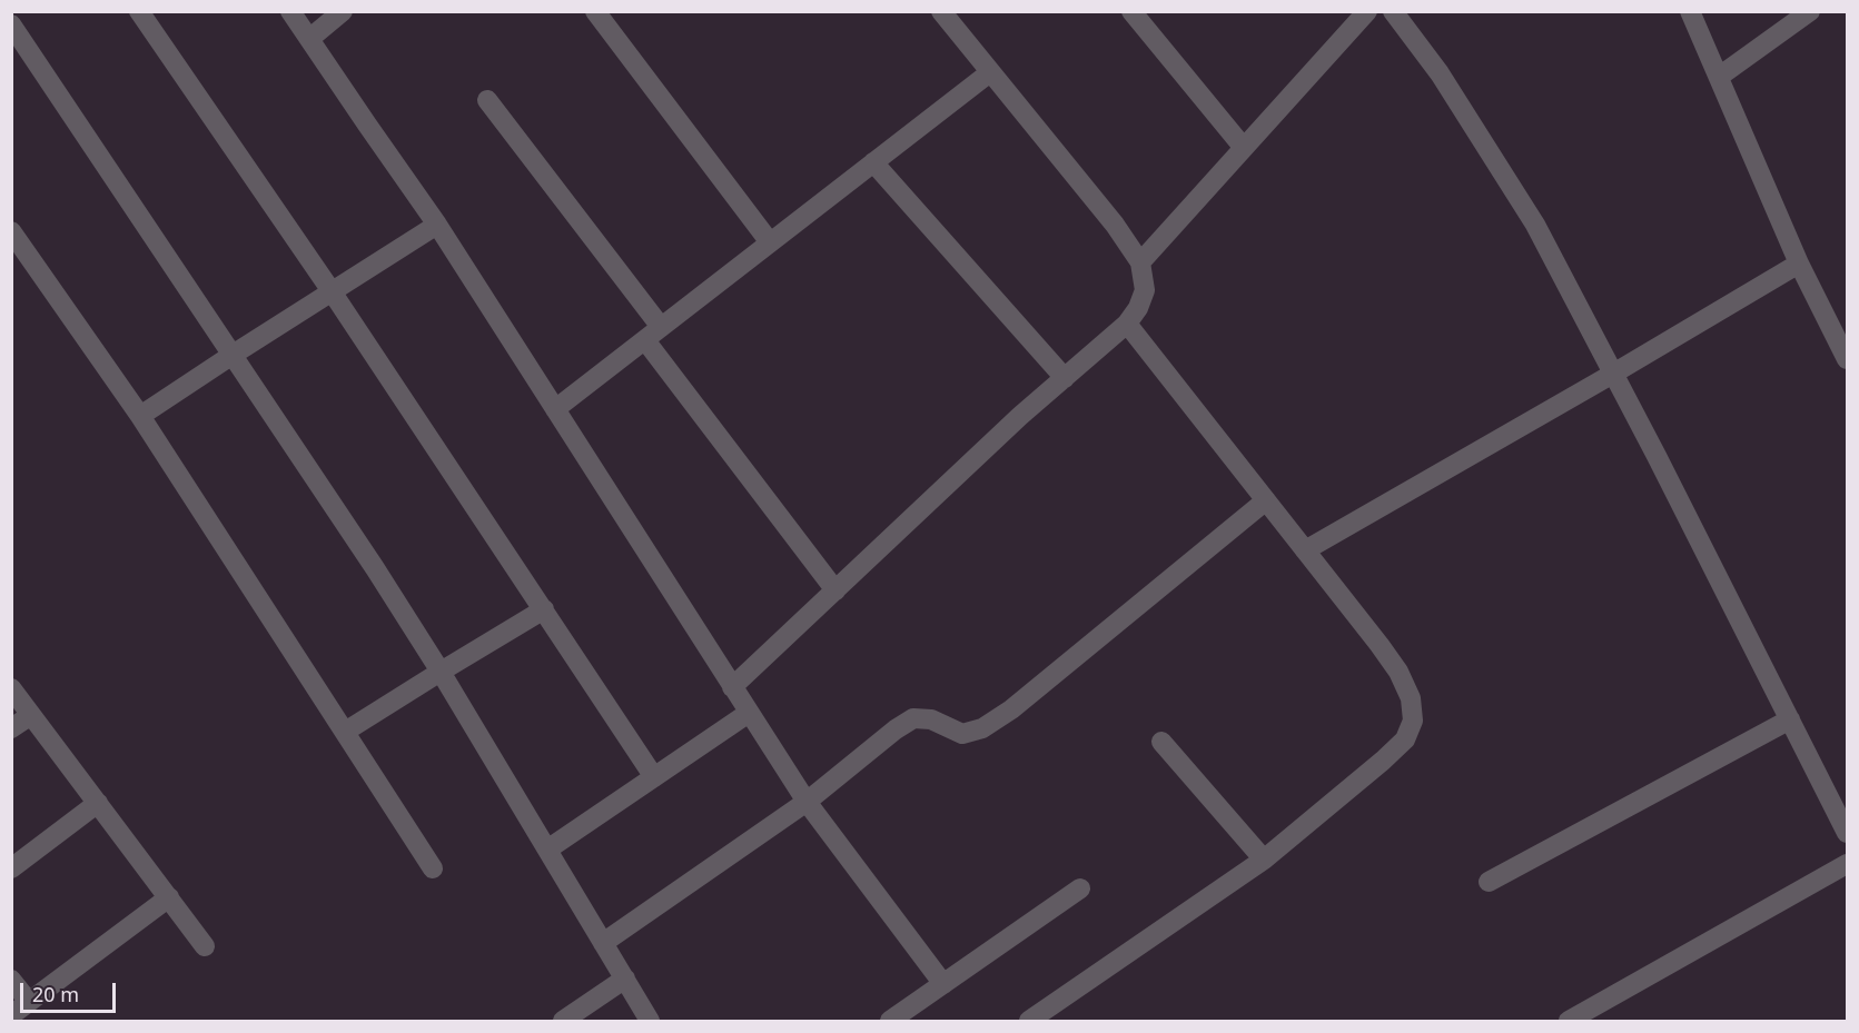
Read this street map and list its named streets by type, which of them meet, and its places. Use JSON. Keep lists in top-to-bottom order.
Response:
{
  "scale_bar": "20 m"
}
